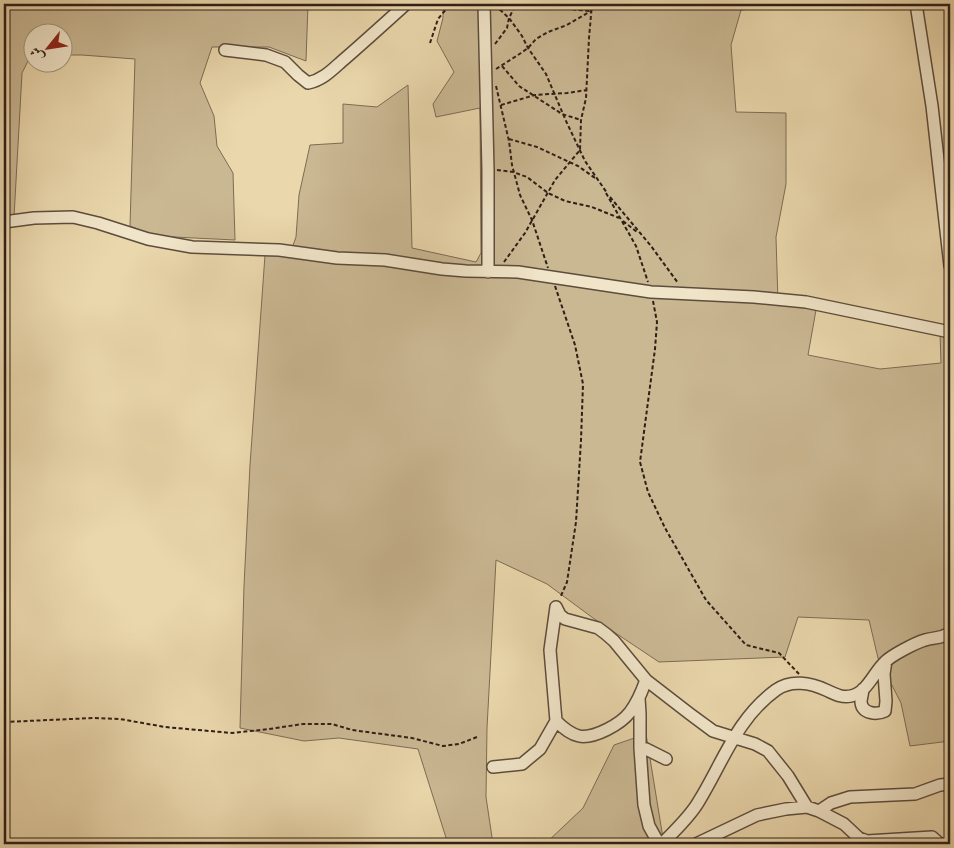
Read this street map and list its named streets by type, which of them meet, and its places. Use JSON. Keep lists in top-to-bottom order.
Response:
{
  "north": "bottom left"
}
